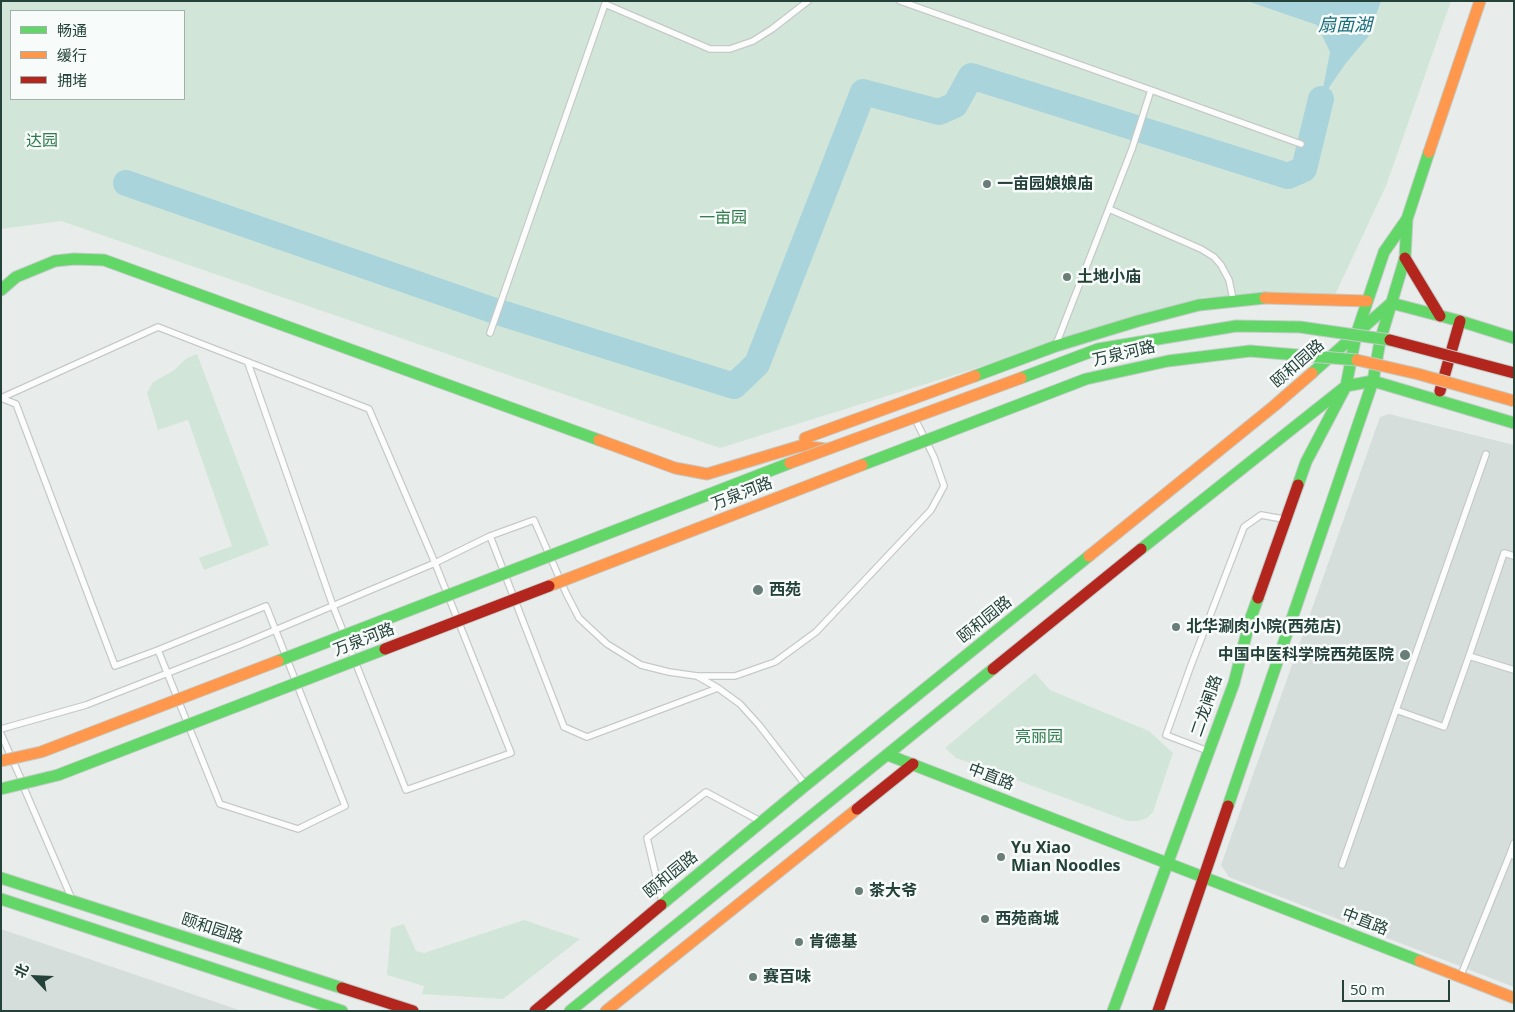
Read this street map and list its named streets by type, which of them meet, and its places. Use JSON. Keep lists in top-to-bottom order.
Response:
{
  "streets": {
    "main road": [
      "万泉河路",
      "颐和园路",
      "二龙闸路",
      "中直路"
    ]
  },
  "crossings": [
    ["颐和园路", "二龙闸路"],
    ["二龙闸路", "中直路"]
  ],
  "water": ["扇面湖"],
  "parks": ["达园", "一亩园", "亮丽园"],
  "places": [
    "一亩园娘娘庙",
    "土地小庙",
    "西苑",
    "北华涮肉小院(西苑店)",
    "中国中医科学院西苑医院",
    "Yu Xiao Mian Noodles",
    "茶大爷",
    "西苑商城",
    "肯德基",
    "赛百味"
  ],
  "legend": ["畅通", "缓行", "拥堵"],
  "scale_bar": "50 m",
  "north": "top left"
}
